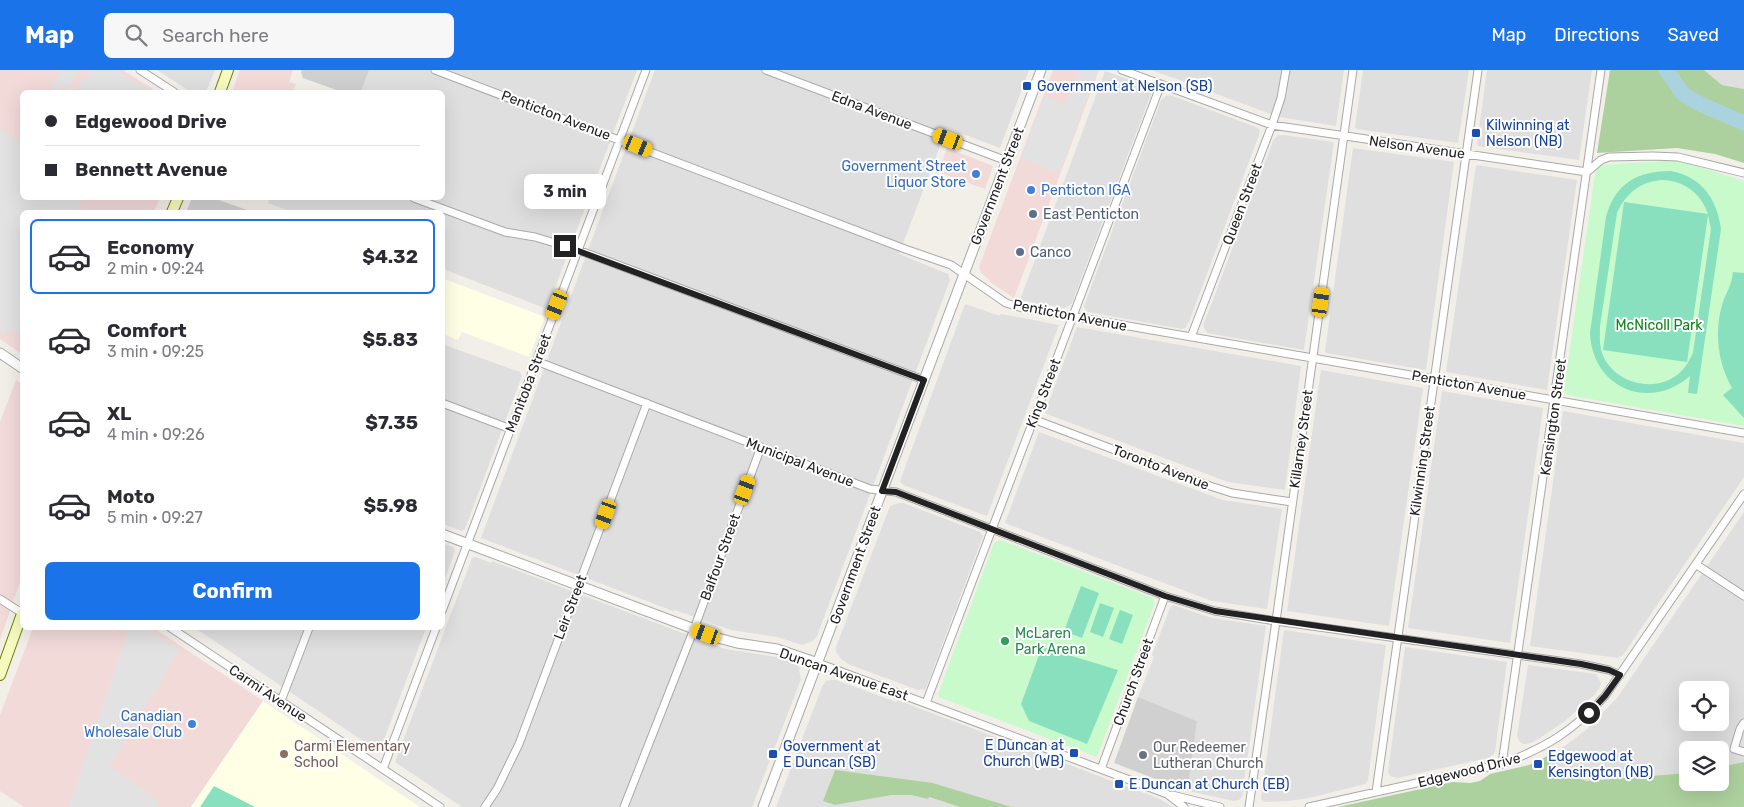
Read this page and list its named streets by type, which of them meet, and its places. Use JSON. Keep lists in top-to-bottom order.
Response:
{
  "streets": {
    "street": [
      "Edna Avenue",
      "Penticton Avenue",
      "Nelson Avenue",
      "Government Street",
      "Queen Street",
      "Manitoba Street",
      "King Street",
      "Kensington Street",
      "Killarney Street",
      "Kilwinning Street",
      "Municipal Avenue",
      "Toronto Avenue",
      "Balfour Street",
      "Leir Street",
      "Duncan Avenue East",
      "Church Street",
      "Carmi Avenue",
      "Edgewood Drive"
    ]
  },
  "crossings": [
    ["Edna Avenue", "Government Street"],
    ["Penticton Avenue", "Government Street"],
    ["Penticton Avenue", "Queen Street"],
    ["Penticton Avenue", "Manitoba Street"],
    ["Penticton Avenue", "King Street"],
    ["Penticton Avenue", "Kensington Street"],
    ["Penticton Avenue", "Killarney Street"],
    ["Penticton Avenue", "Kilwinning Street"],
    ["Nelson Avenue", "Queen Street"],
    ["Nelson Avenue", "King Street"],
    ["Nelson Avenue", "Kensington Street"],
    ["Nelson Avenue", "Killarney Street"],
    ["Nelson Avenue", "Kilwinning Street"],
    ["Government Street", "Municipal Avenue"],
    ["Government Street", "Duncan Avenue East"],
    ["Manitoba Street", "Municipal Avenue"],
    ["Manitoba Street", "Duncan Avenue East"],
    ["King Street", "Municipal Avenue"],
    ["King Street", "Toronto Avenue"],
    ["King Street", "Duncan Avenue East"],
    ["Kensington Street", "Municipal Avenue"],
    ["Kensington Street", "Edgewood Drive"],
    ["Killarney Street", "Municipal Avenue"],
    ["Killarney Street", "Toronto Avenue"],
    ["Kilwinning Street", "Municipal Avenue"],
    ["Kilwinning Street", "Edgewood Drive"],
    ["Municipal Avenue", "Balfour Street"],
    ["Municipal Avenue", "Leir Street"],
    ["Municipal Avenue", "Church Street"],
    ["Municipal Avenue", "Edgewood Drive"],
    ["Balfour Street", "Duncan Avenue East"],
    ["Leir Street", "Duncan Avenue East"],
    ["Duncan Avenue East", "Church Street"]
  ],
  "parks": ["McNicoll Park"],
  "places": {
    "transit": [
      "Government at Nelson (SB)",
      "Kilwinning at Nelson (NB)",
      "E Duncan at Church (WB)",
      "Government at E Duncan (SB)",
      "Edgewood at Kensington (NB)",
      "E Duncan at Church (EB)"
    ],
    "other": [
      "Government Street Liquor Store",
      "Penticton IGA",
      "East Penticton",
      "Canco",
      "McLaren Park Arena",
      "Canadian Wholesale Club",
      "Carmi Elementary School",
      "Our Redeemer Lutheran Church"
    ]
  },
  "page": {
    "header": "Map",
    "search": "Search here",
    "nav": ["Map", "Directions", "Saved"],
    "banner": ["Edgewood Drive", "Bennett Avenue"],
    "bubble": "3 min",
    "list": [
      {
        "name": "Economy",
        "note": "2 min · 09:24",
        "value": "$4.32"
      },
      {
        "name": "Comfort",
        "note": "3 min · 09:25",
        "value": "$5.83"
      },
      {
        "name": "XL",
        "note": "4 min · 09:26",
        "value": "$7.35"
      },
      {
        "name": "Moto",
        "note": "5 min · 09:27",
        "value": "$5.98"
      }
    ],
    "buttons": "Confirm"
  }
}
